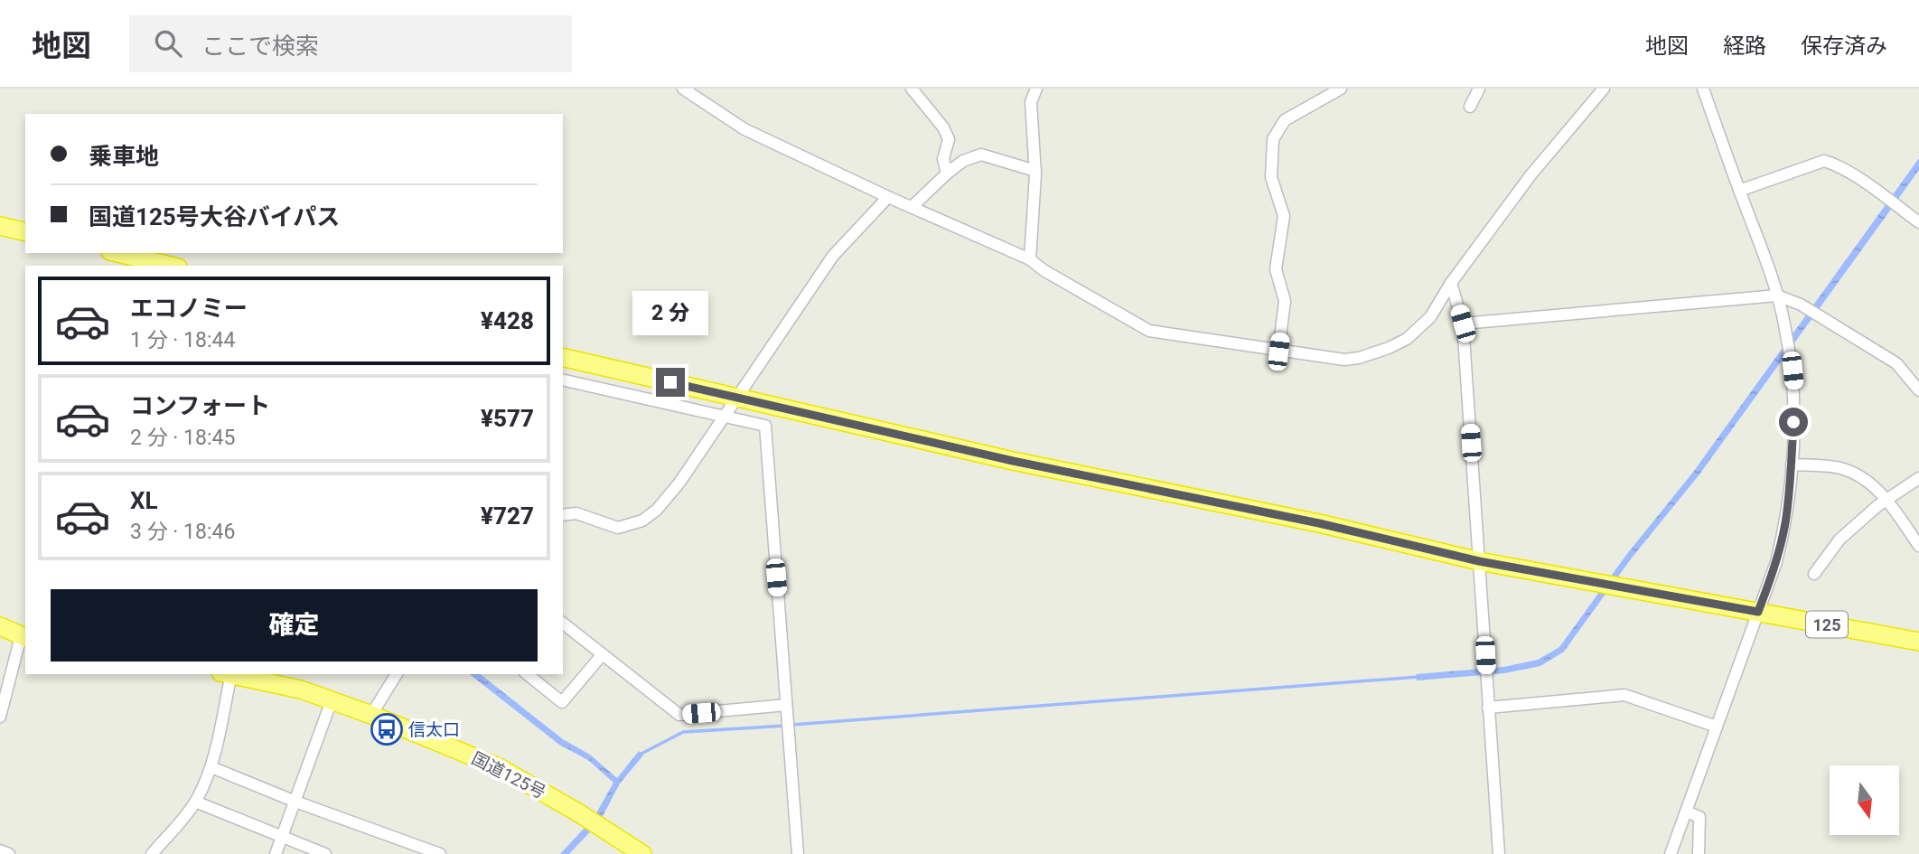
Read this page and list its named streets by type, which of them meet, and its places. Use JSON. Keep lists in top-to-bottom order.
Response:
{
  "streets": {
    "highway": ["125", "国道125号"]
  },
  "places": {
    "bus stop": ["信太口"]
  },
  "north": "bottom",
  "page": {
    "header": "地図",
    "search": "ここで検索",
    "nav": ["地図", "経路", "保存済み"],
    "banner": ["乗車地", "国道125号大谷バイパス"],
    "list": [
      {
        "name": "エコノミー",
        "note": "1 分 · 18:44",
        "value": "¥428"
      },
      {
        "name": "コンフォート",
        "note": "2 分 · 18:45",
        "value": "¥577"
      },
      {
        "name": "XL",
        "note": "3 分 · 18:46",
        "value": "¥727"
      }
    ],
    "bubble": "2 分",
    "buttons": "確定"
  }
}
